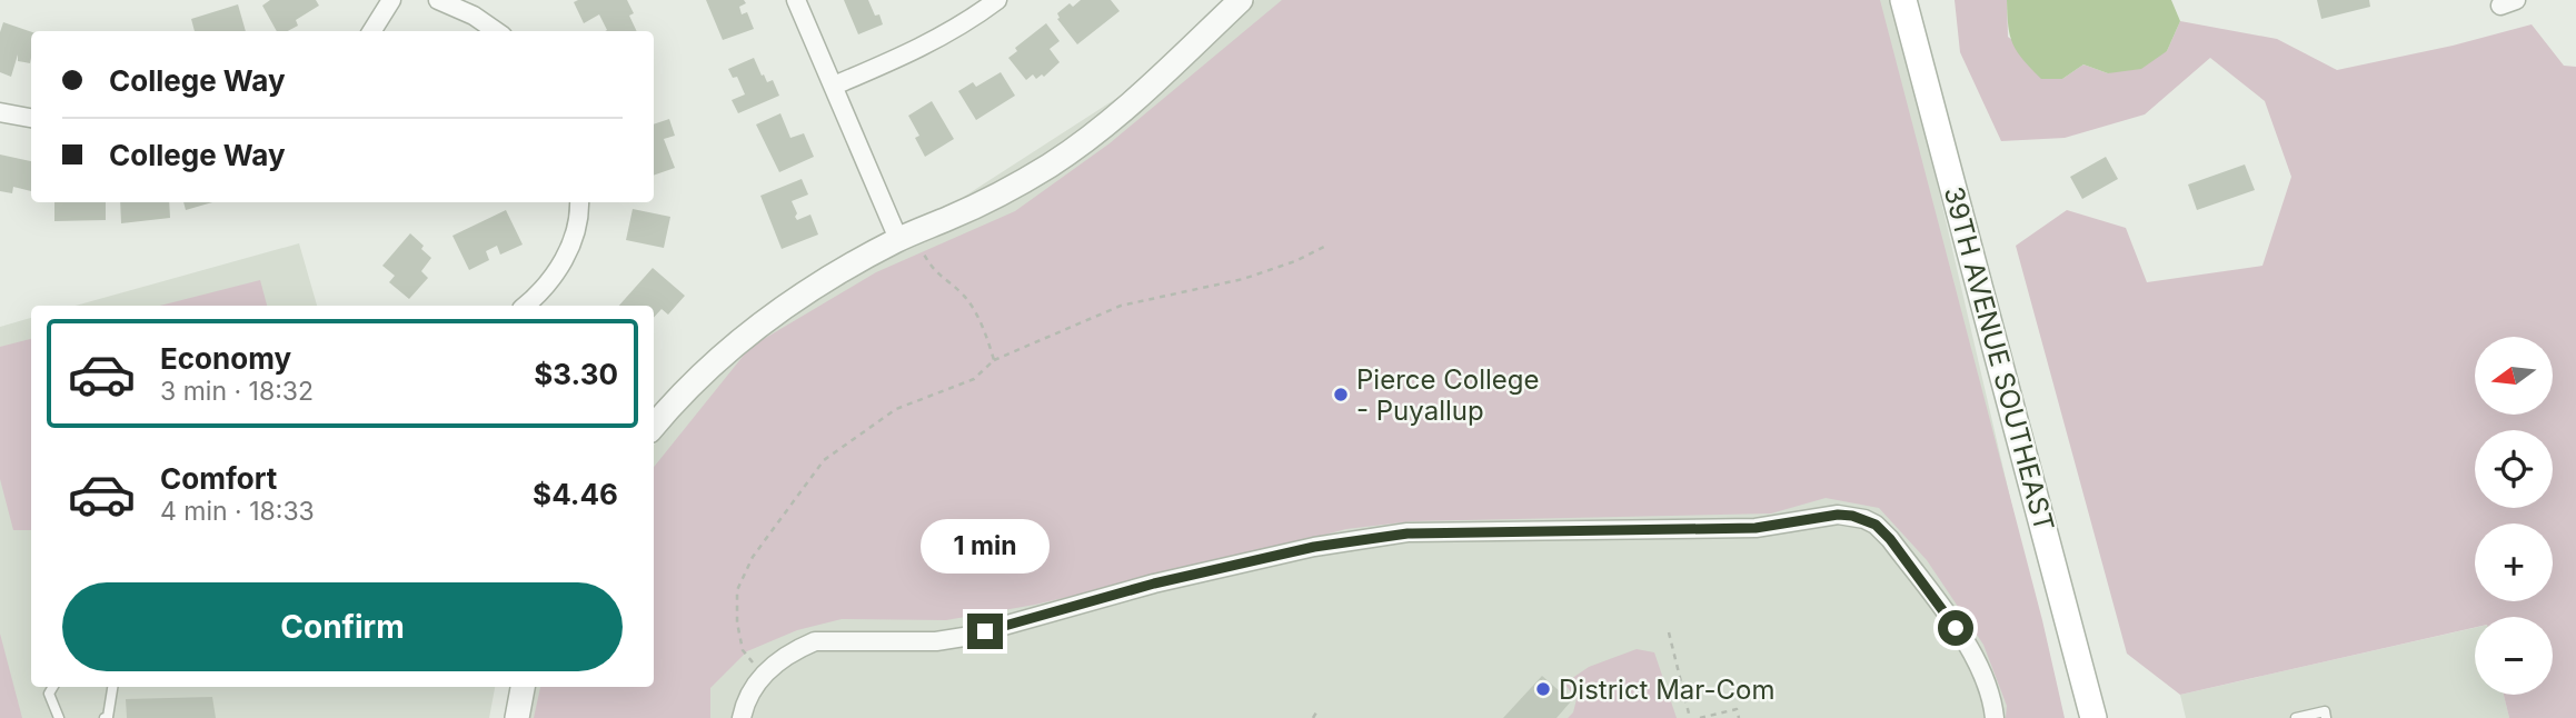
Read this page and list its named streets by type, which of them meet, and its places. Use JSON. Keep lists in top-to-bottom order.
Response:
{
  "streets": {
    "main road": ["39TH AVENUE SOUTHEAST"]
  },
  "places": ["Pierce College - Puyallup", "District Mar-Com"],
  "north": "left",
  "page": {
    "banner": ["College Way", "College Way"],
    "list": [
      {
        "name": "Economy",
        "note": "3 min · 18:32",
        "value": "$3.30"
      },
      {
        "name": "Comfort",
        "note": "4 min · 18:33",
        "value": "$4.46"
      }
    ],
    "map_buttons": ["+", "−"],
    "bubble": "1 min",
    "buttons": "Confirm"
  }
}
